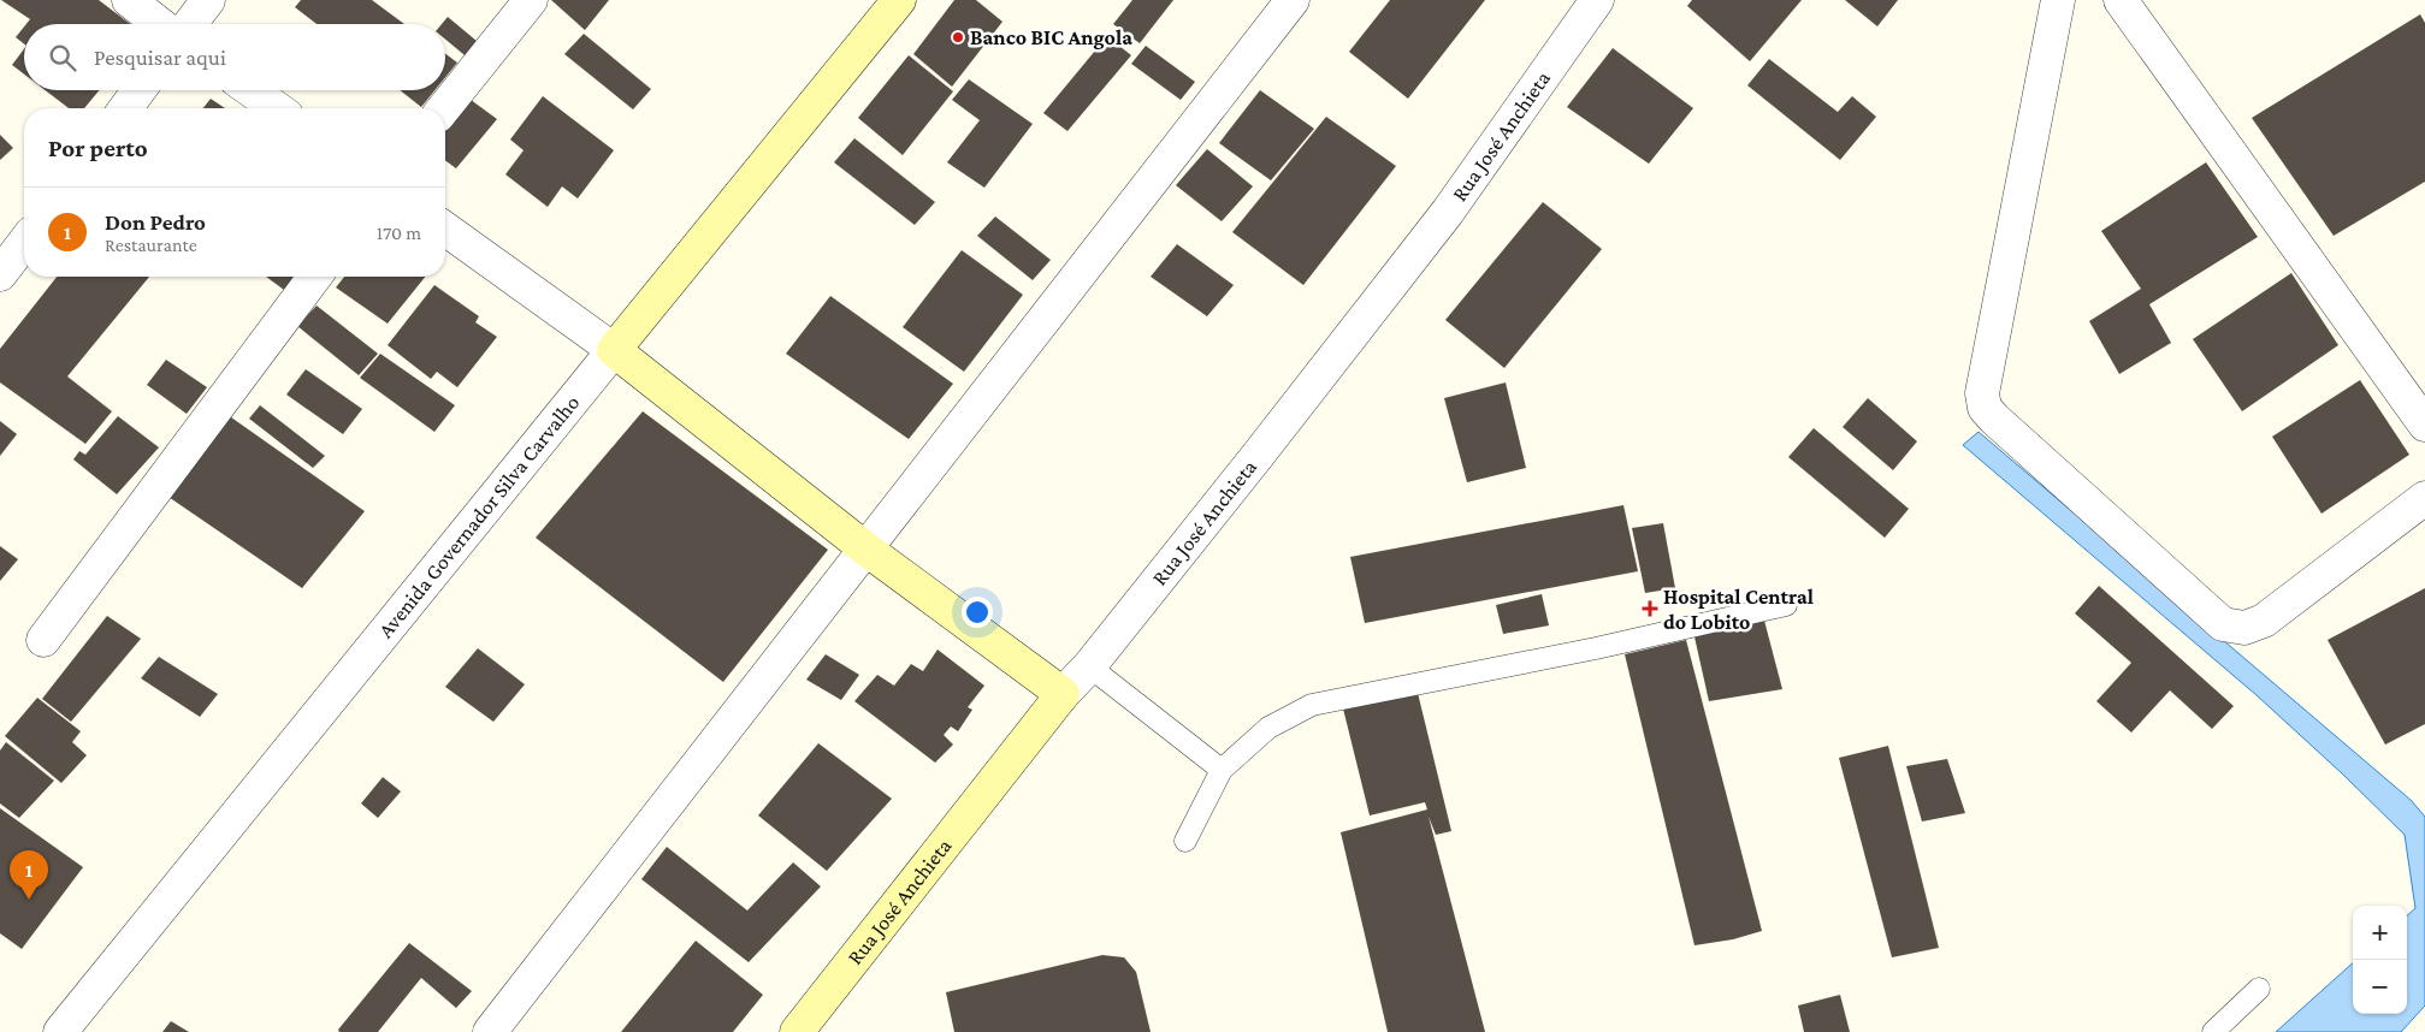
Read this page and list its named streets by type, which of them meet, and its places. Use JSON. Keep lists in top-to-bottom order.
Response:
{
  "streets": {
    "street": ["Rua José Anchieta", "Avenida Governador Silva Carvalho"]
  },
  "places": {
    "other": ["Banco BIC Angola"],
    "health": ["Hospital Central do Lobito"]
  },
  "page": {
    "search": "Pesquisar aqui",
    "heading": "Por perto",
    "list": [
      {
        "mark": "1",
        "name": "Don Pedro",
        "note": "Restaurante",
        "value": "170 m"
      }
    ],
    "pins": "1",
    "map_buttons": ["+", "−"]
  }
}
